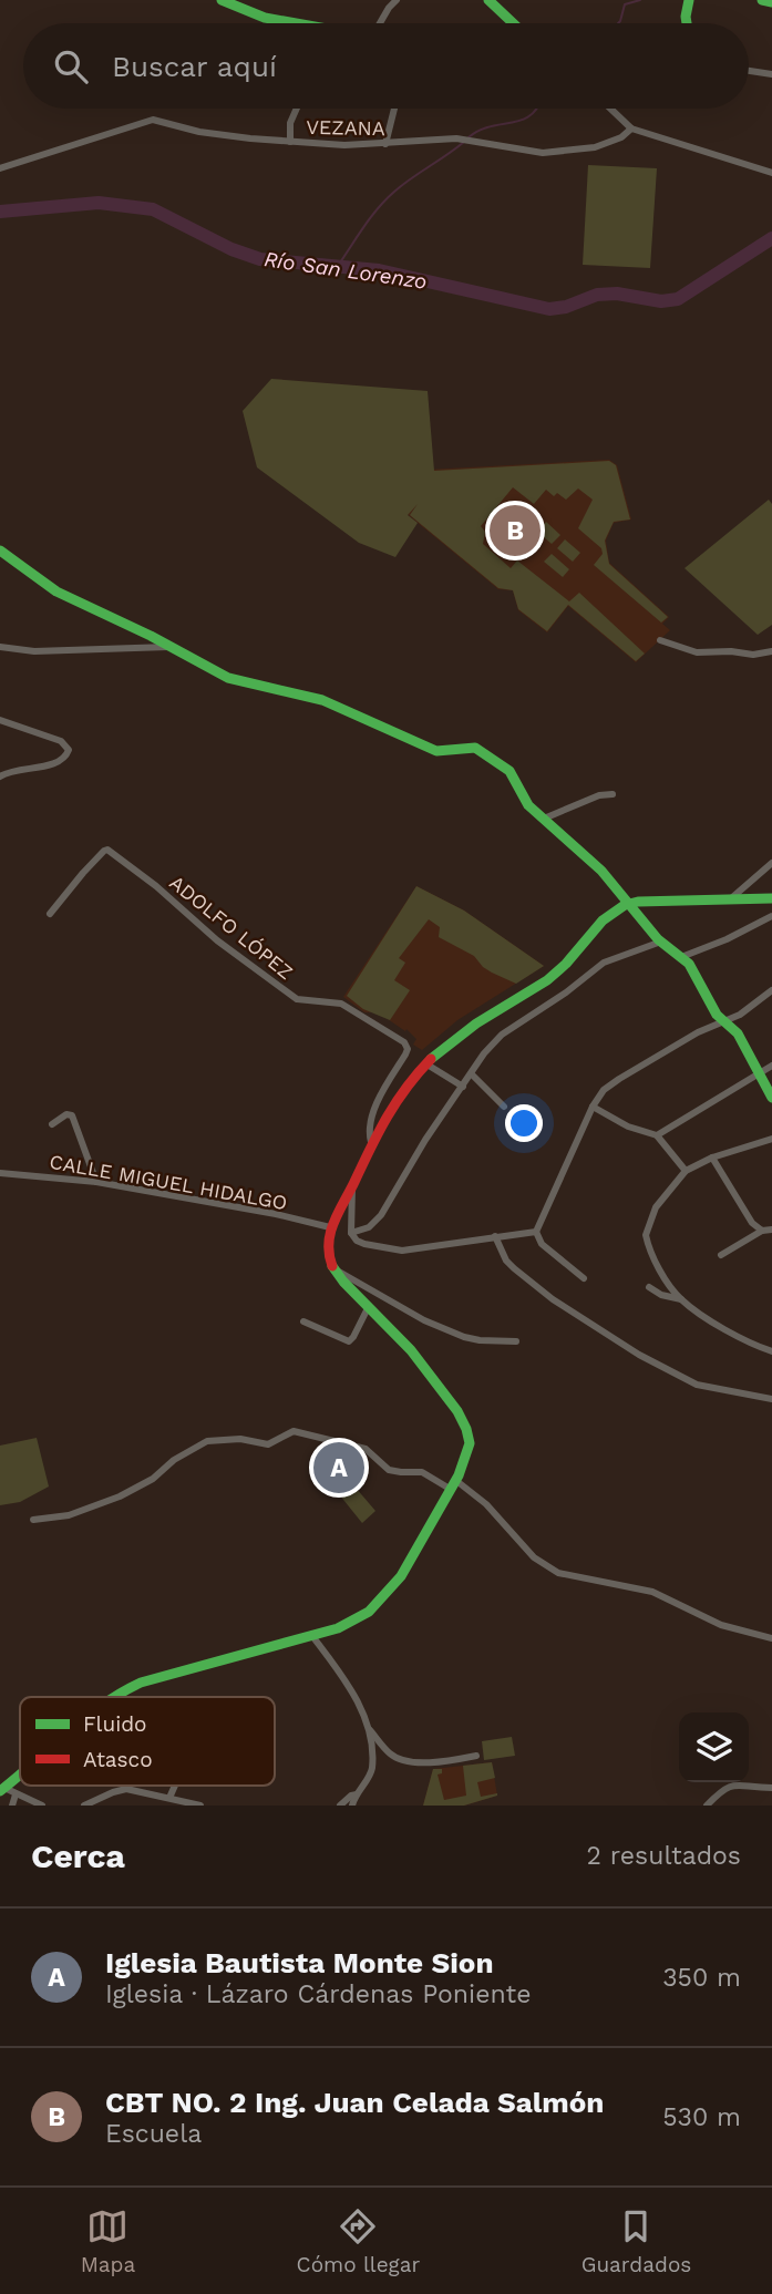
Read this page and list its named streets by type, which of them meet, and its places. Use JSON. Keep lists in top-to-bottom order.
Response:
{
  "streets": {
    "street": ["VEZANA", "ADOLFO LÓPEZ", "CALLE MIGUEL HIDALGO"]
  },
  "water": ["Río San Lorenzo"],
  "legend": ["Fluido", "Atasco"],
  "page": {
    "search": "Buscar aquí",
    "pins": ["B", "A"],
    "heading": ["Cerca", "2 resultados"],
    "list": [
      {
        "mark": "A",
        "name": "Iglesia Bautista Monte Sion",
        "note": "Iglesia · Lázaro Cárdenas Poniente",
        "value": "350 m"
      },
      {
        "mark": "B",
        "name": "CBT NO. 2 Ing. Juan Celada Salmón",
        "note": "Escuela",
        "value": "530 m"
      }
    ],
    "nav": ["Mapa", "Cómo llegar", "Guardados"]
  }
}
